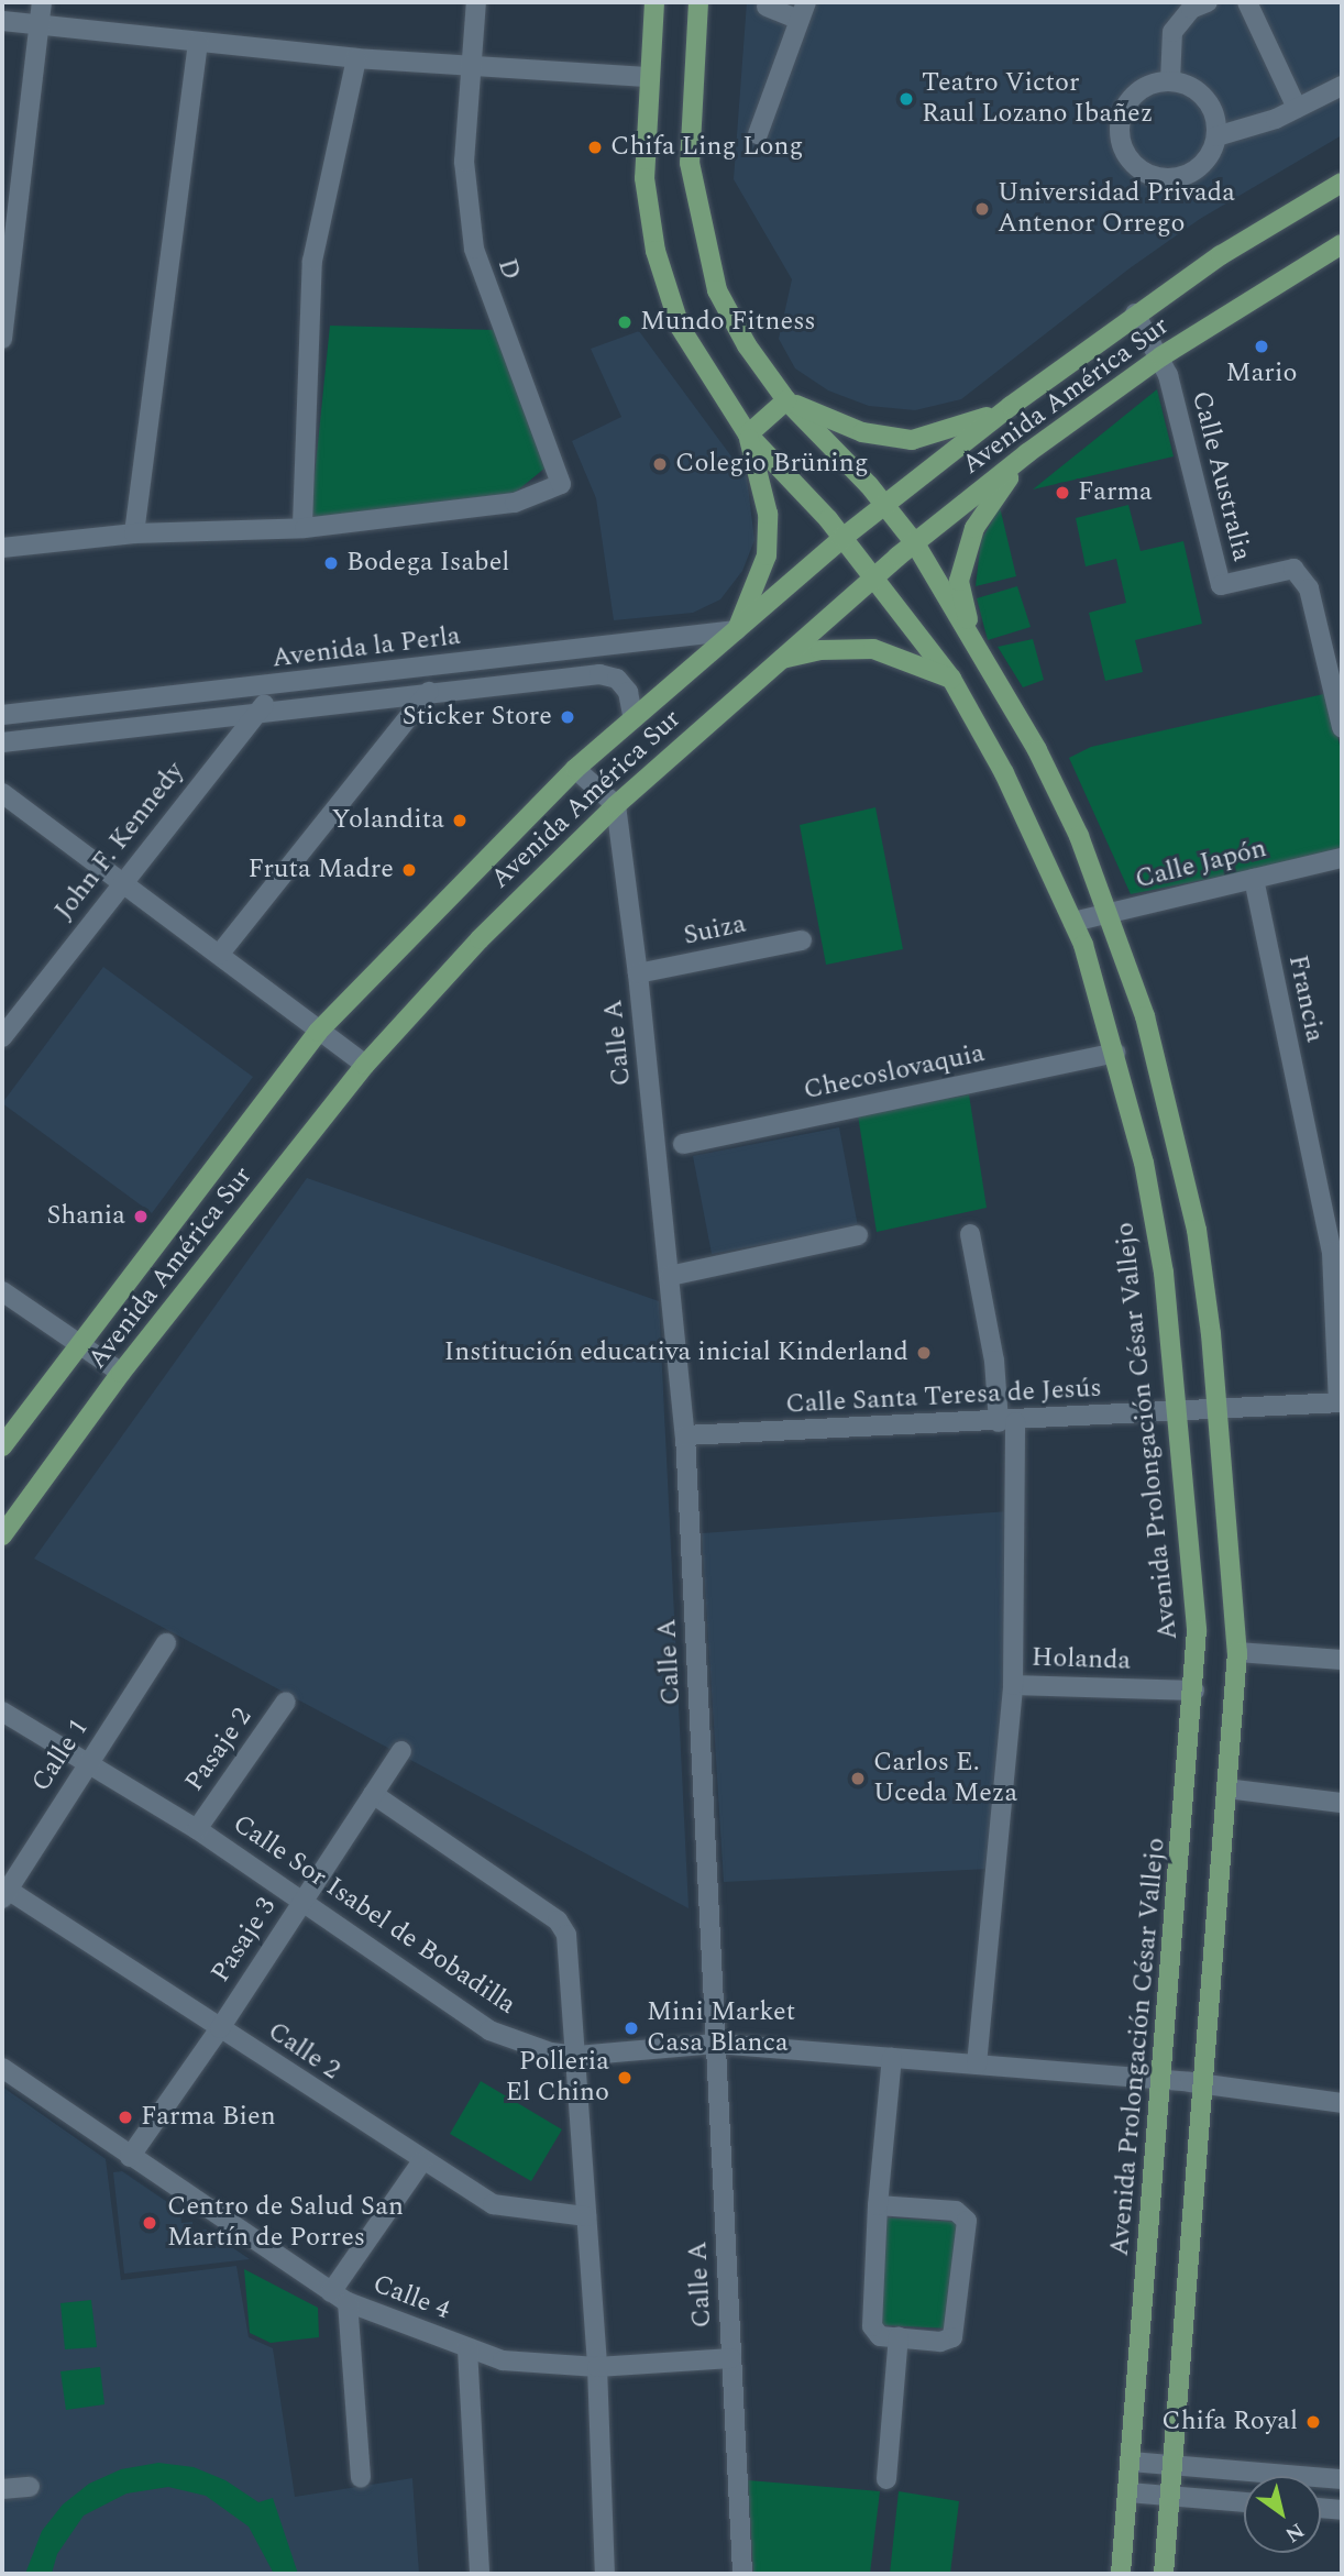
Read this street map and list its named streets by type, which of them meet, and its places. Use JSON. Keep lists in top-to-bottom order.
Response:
{
  "streets": {
    "main road": ["Avenida América Sur", "Avenida Prolongación César Vallejo"],
    "street": [
      "D",
      "Calle Australia",
      "Avenida la Perla",
      "John F. Kennedy",
      "Calle Japón",
      "Suiza",
      "Francia",
      "Calle A",
      "Checoslovaquia",
      "Calle Santa Teresa de Jesús",
      "Holanda",
      "Pasaje 2",
      "Calle 1",
      "Calle Sor Isabel de Bobadilla",
      "Pasaje 3",
      "Calle 2",
      "Calle 4"
    ]
  },
  "crossings": [
    ["Avenida América Sur", "Calle Australia"],
    ["Avenida América Sur", "Avenida la Perla"],
    ["Avenida América Sur", "Calle A"],
    ["Avenida América Sur", "Avenida Prolongación César Vallejo"],
    ["Avenida la Perla", "John F. Kennedy"],
    ["Calle Japón", "Francia"],
    ["Calle Japón", "Avenida Prolongación César Vallejo"],
    ["Suiza", "Calle A"],
    ["Francia", "Calle Santa Teresa de Jesús"],
    ["Calle A", "Calle Santa Teresa de Jesús"],
    ["Calle A", "Calle Sor Isabel de Bobadilla"],
    ["Calle A", "Calle 4"],
    ["Checoslovaquia", "Avenida Prolongación César Vallejo"],
    ["Calle Santa Teresa de Jesús", "Avenida Prolongación César Vallejo"],
    ["Avenida Prolongación César Vallejo", "Holanda"],
    ["Avenida Prolongación César Vallejo", "Calle Sor Isabel de Bobadilla"],
    ["Pasaje 2", "Calle Sor Isabel de Bobadilla"],
    ["Calle 1", "Calle Sor Isabel de Bobadilla"],
    ["Calle 1", "Calle 2"],
    ["Calle Sor Isabel de Bobadilla", "Pasaje 3"],
    ["Pasaje 3", "Calle 2"],
    ["Pasaje 3", "Calle 4"]
  ],
  "places": [
    "Teatro Victor Raul Lozano Ibañez",
    "Chifa Ling Long",
    "Universidad Privada Antenor Orrego",
    "Mundo Fitness",
    "Mario",
    "Colegio Brüning",
    "Farma",
    "Bodega Isabel",
    "Sticker Store",
    "Yolandita",
    "Fruta Madre",
    "Shania",
    "Institución educativa inicial Kinderland",
    "Carlos E. Uceda Meza",
    "Mini Market Casa Blanca",
    "Polleria El Chino",
    "Farma Bien",
    "Centro de Salud San Martín de Porres",
    "Chifa Royal"
  ],
  "north": "bottom right"
}
